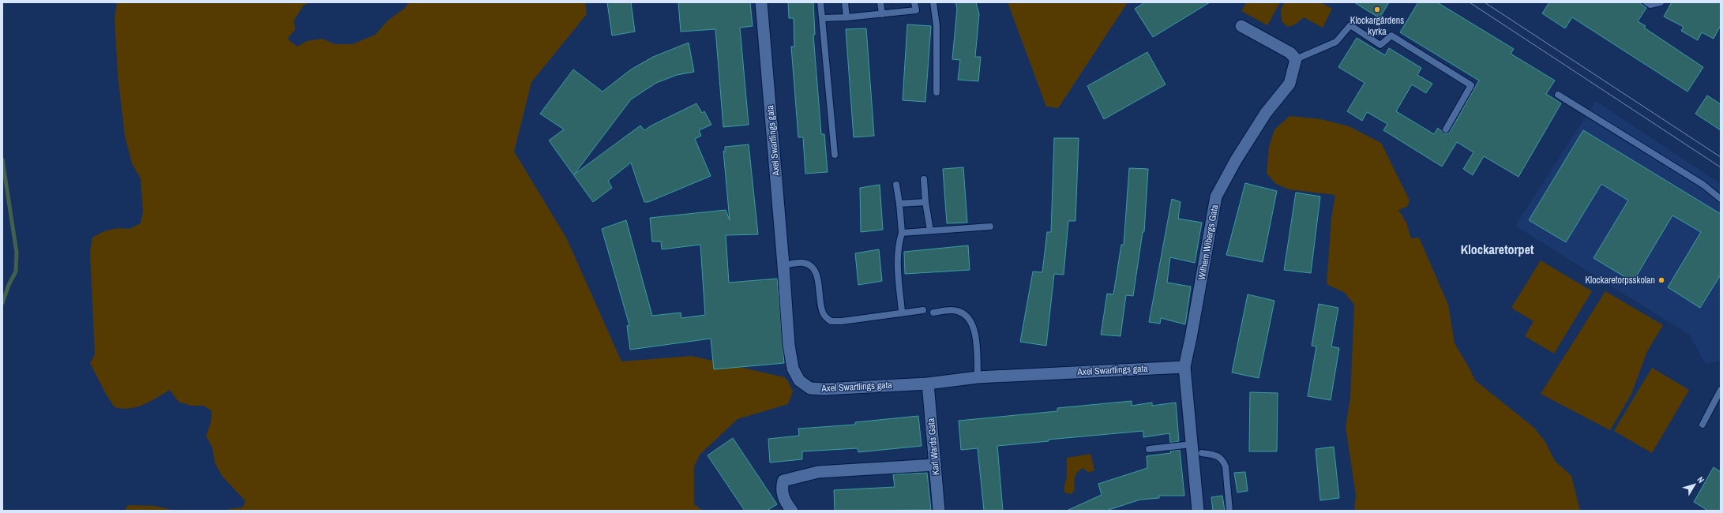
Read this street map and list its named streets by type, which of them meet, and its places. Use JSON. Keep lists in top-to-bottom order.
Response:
{
  "streets": {
    "street": ["Axel Swartlings gata", "Wilhem Wibergs Gata", "Karl Wards Gata"]
  },
  "crossings": [
    ["Axel Swartlings gata", "Wilhem Wibergs Gata"],
    ["Axel Swartlings gata", "Karl Wards Gata"]
  ],
  "districts": ["Klockaretorpet"],
  "places": ["Klockargårdens kyrka", "Klockaretorpsskolan"],
  "north": "top right"
}
